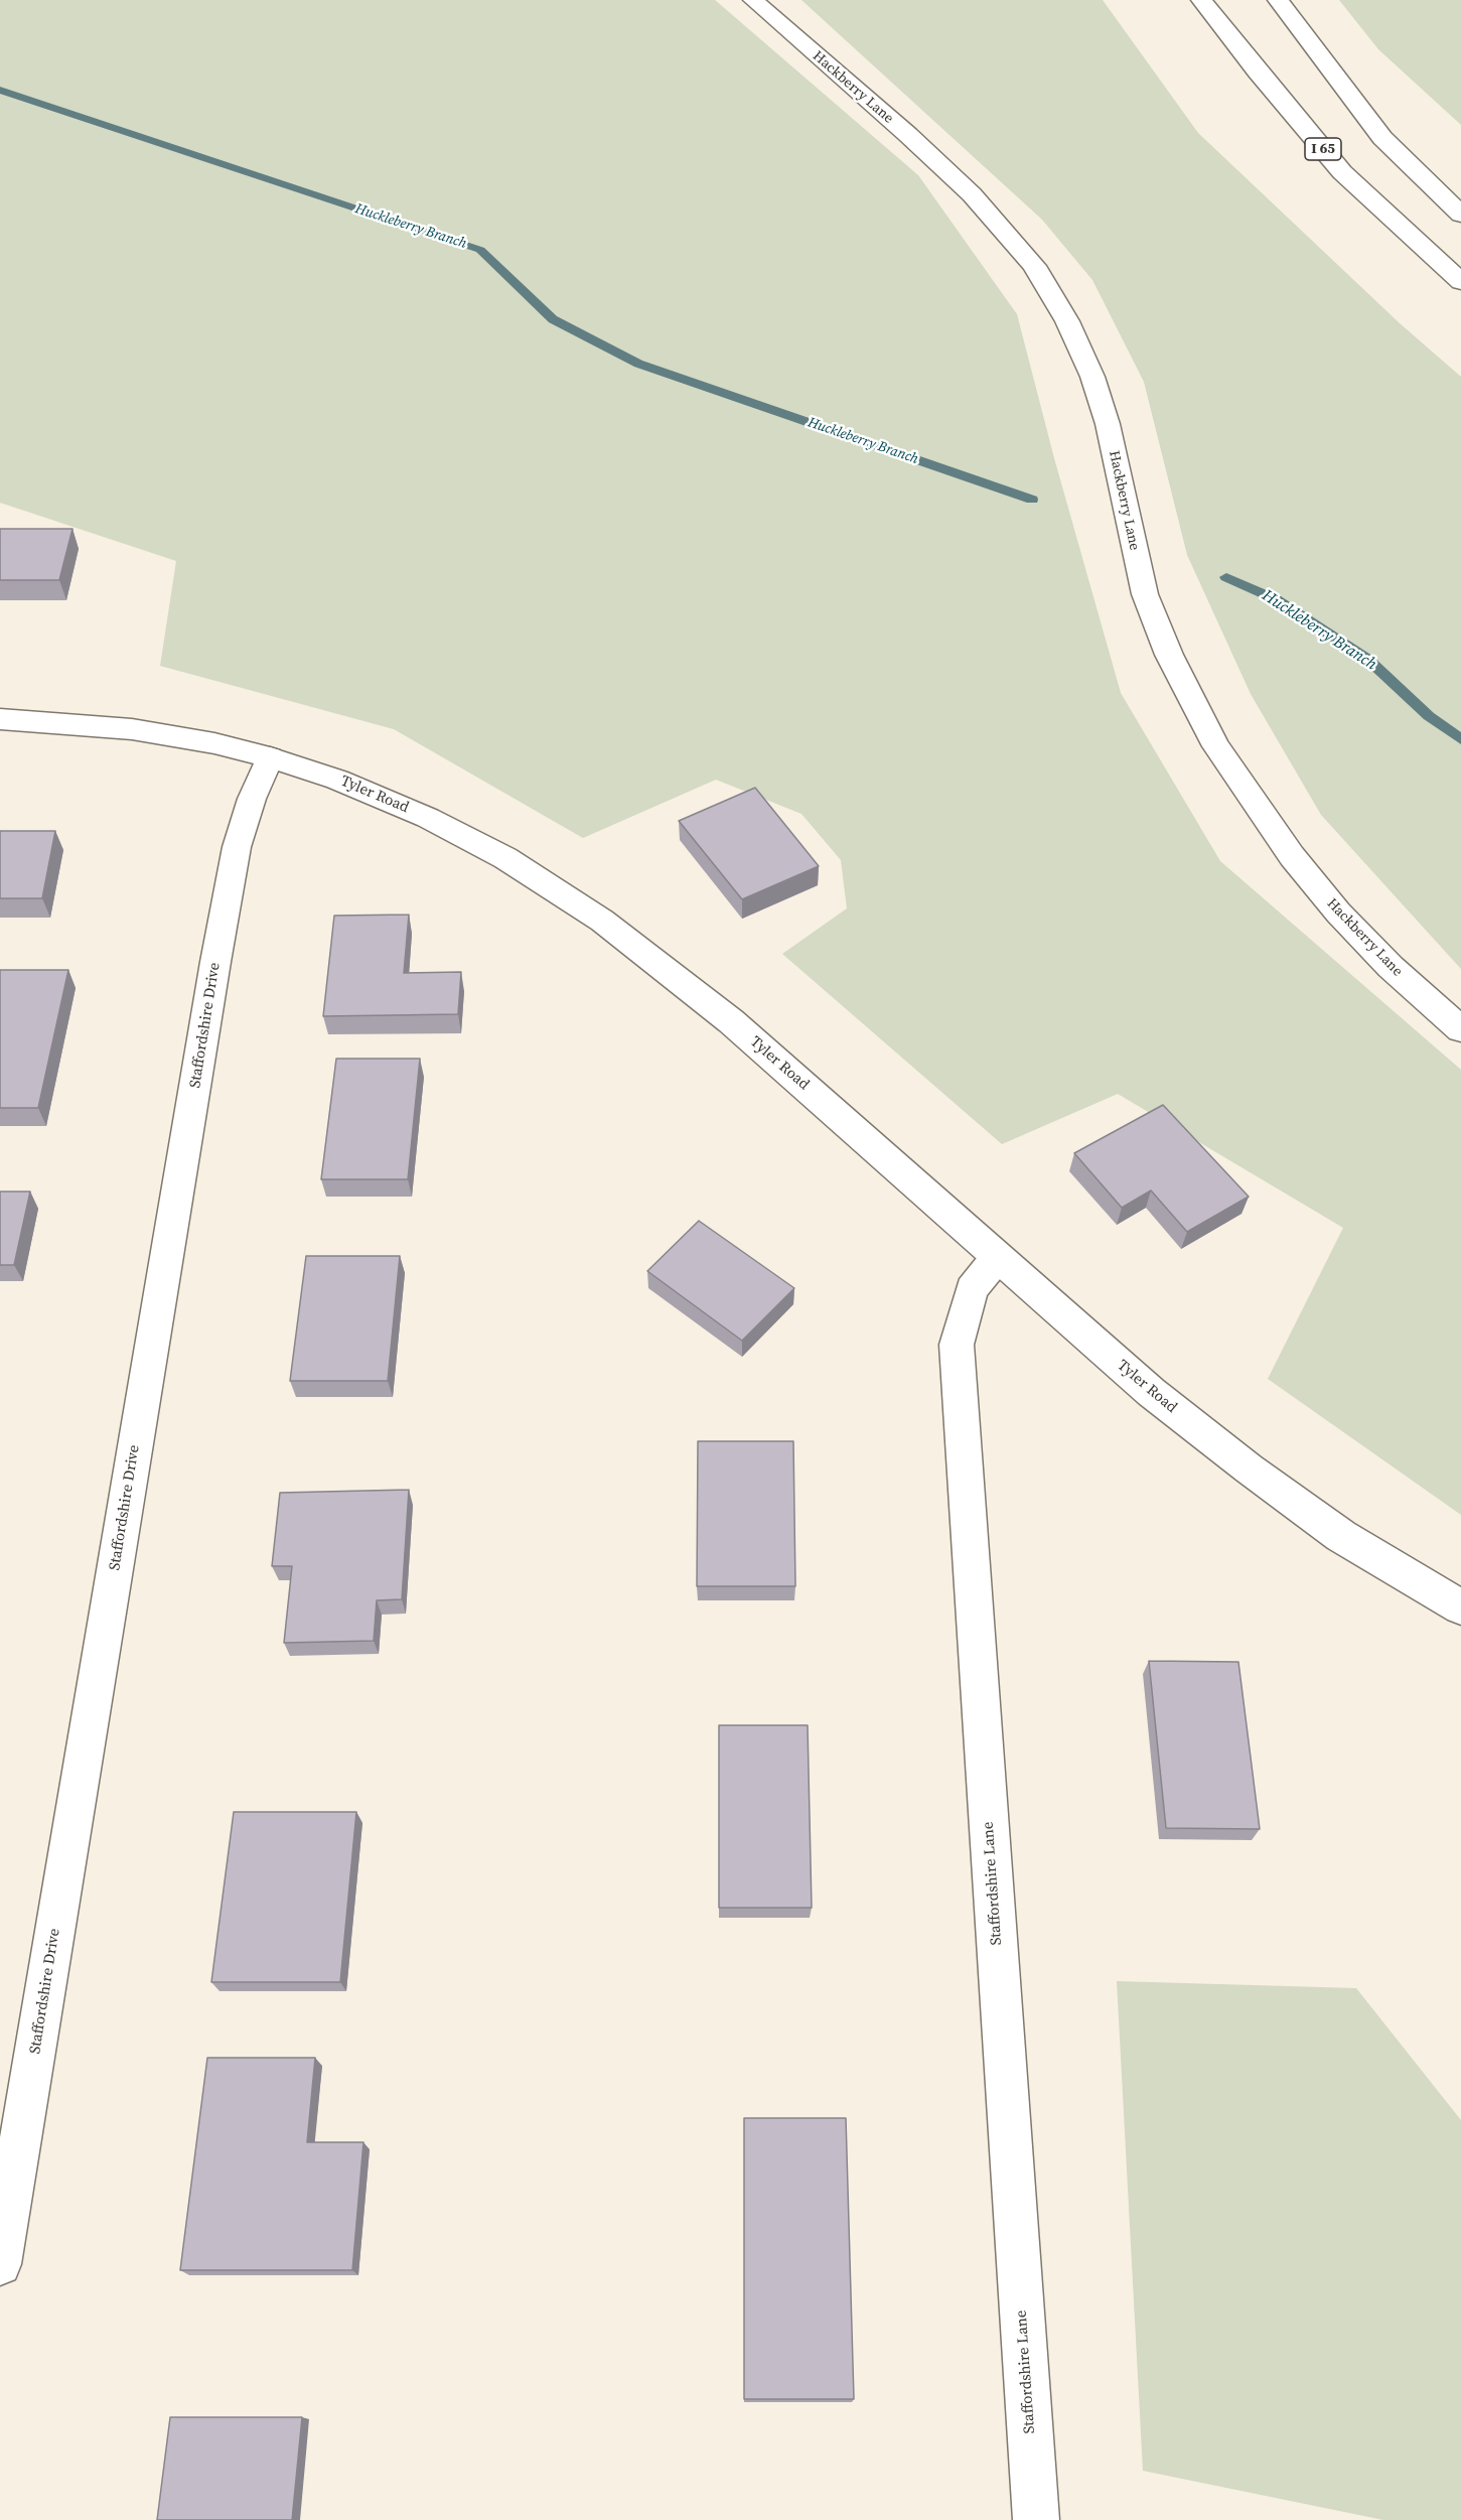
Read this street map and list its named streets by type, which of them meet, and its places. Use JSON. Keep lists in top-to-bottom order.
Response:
{
  "streets": {
    "main road": [
      "Hackberry Lane",
      "I 65",
      "Tyler Road",
      "Staffordshire Drive",
      "Staffordshire Lane"
    ]
  },
  "crossings": [
    ["Tyler Road", "Staffordshire Drive"],
    ["Tyler Road", "Staffordshire Lane"]
  ],
  "water": ["Huckleberry Branch"]
}
